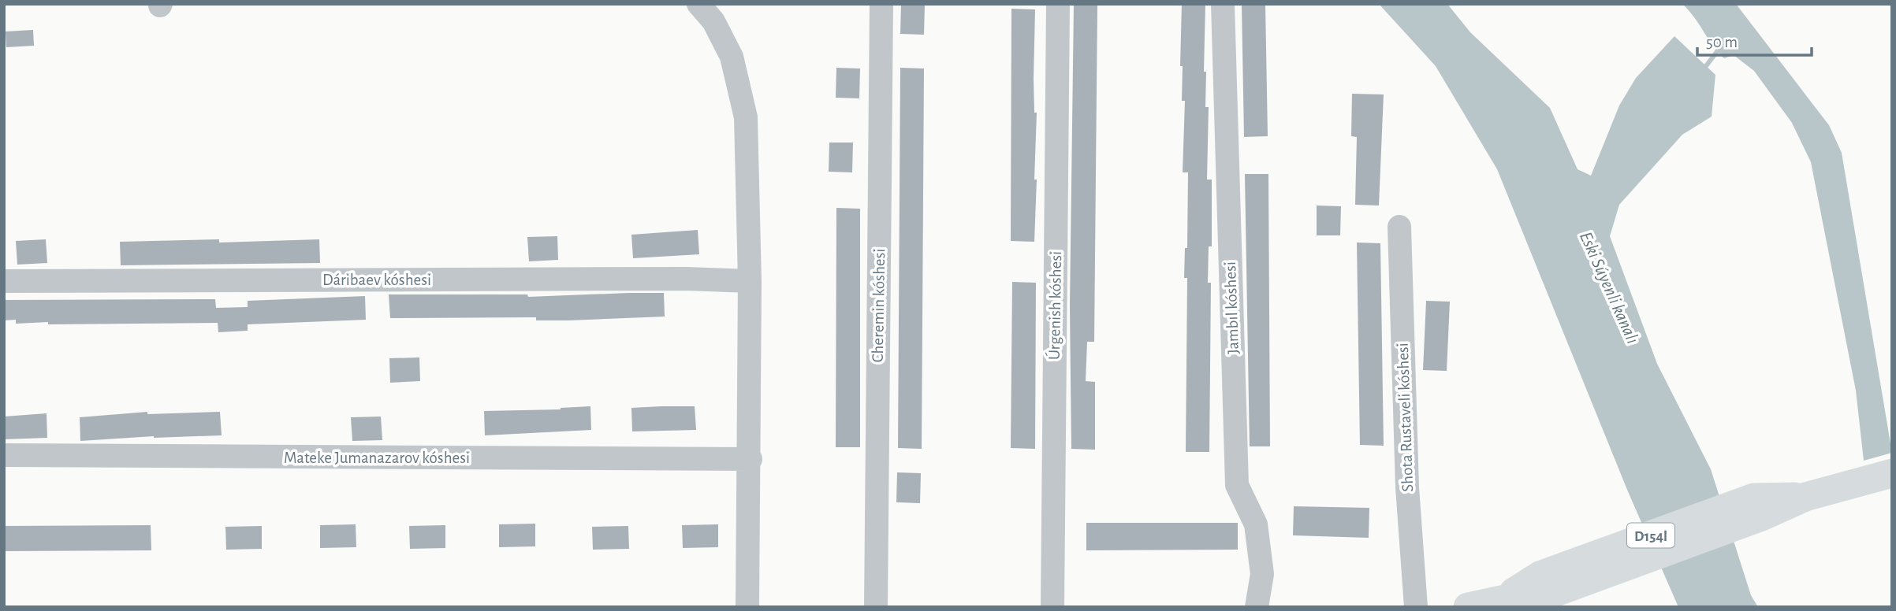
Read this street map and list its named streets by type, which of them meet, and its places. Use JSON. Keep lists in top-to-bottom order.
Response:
{
  "streets": {
    "main road": ["D154l"],
    "street": [
      "Dáribaev kóshesi",
      "Cheremin kóshesi",
      "Úrgenish kóshesi",
      "Jambıl kóshesi",
      "Shota Rustaveli kóshesi",
      "Mateke Jumanazarov kóshesi"
    ]
  },
  "water": ["Eski Súyenli kanalı"],
  "scale_bar": "50 m"
}
